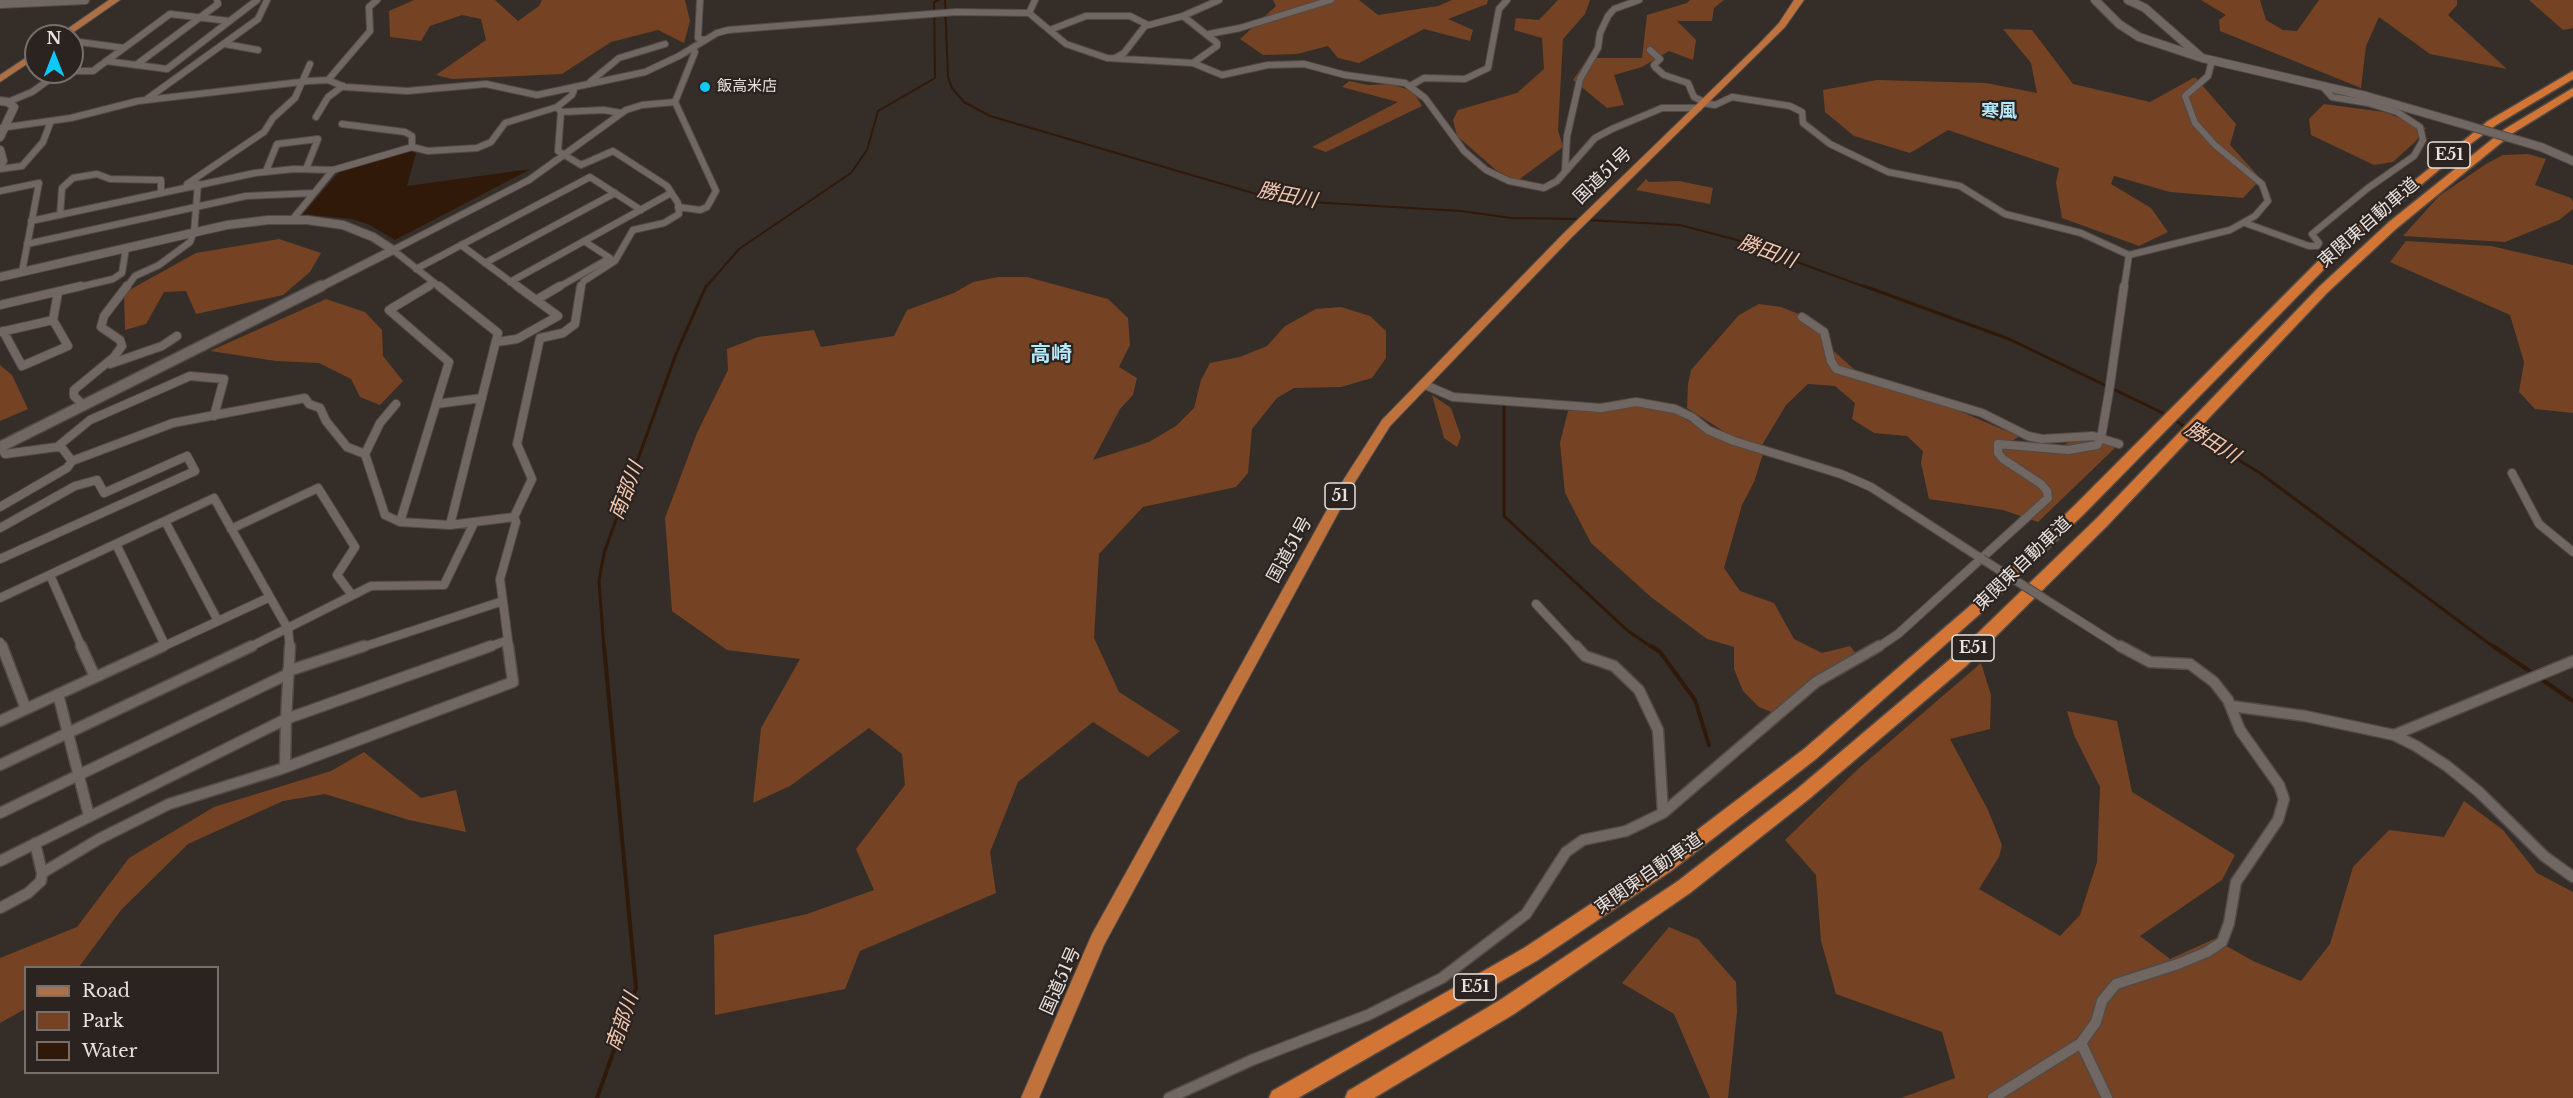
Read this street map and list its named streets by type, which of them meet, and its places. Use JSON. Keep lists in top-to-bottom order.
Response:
{
  "streets": {
    "highway": [
      "E51",
      "国道51号",
      "東関東自動車道",
      "51"
    ]
  },
  "districts": ["寒風", "高崎"],
  "water": ["勝田川", "南部川"],
  "places": ["飯高米店"],
  "legend": ["Road", "Park", "Water"],
  "north": "top"
}
